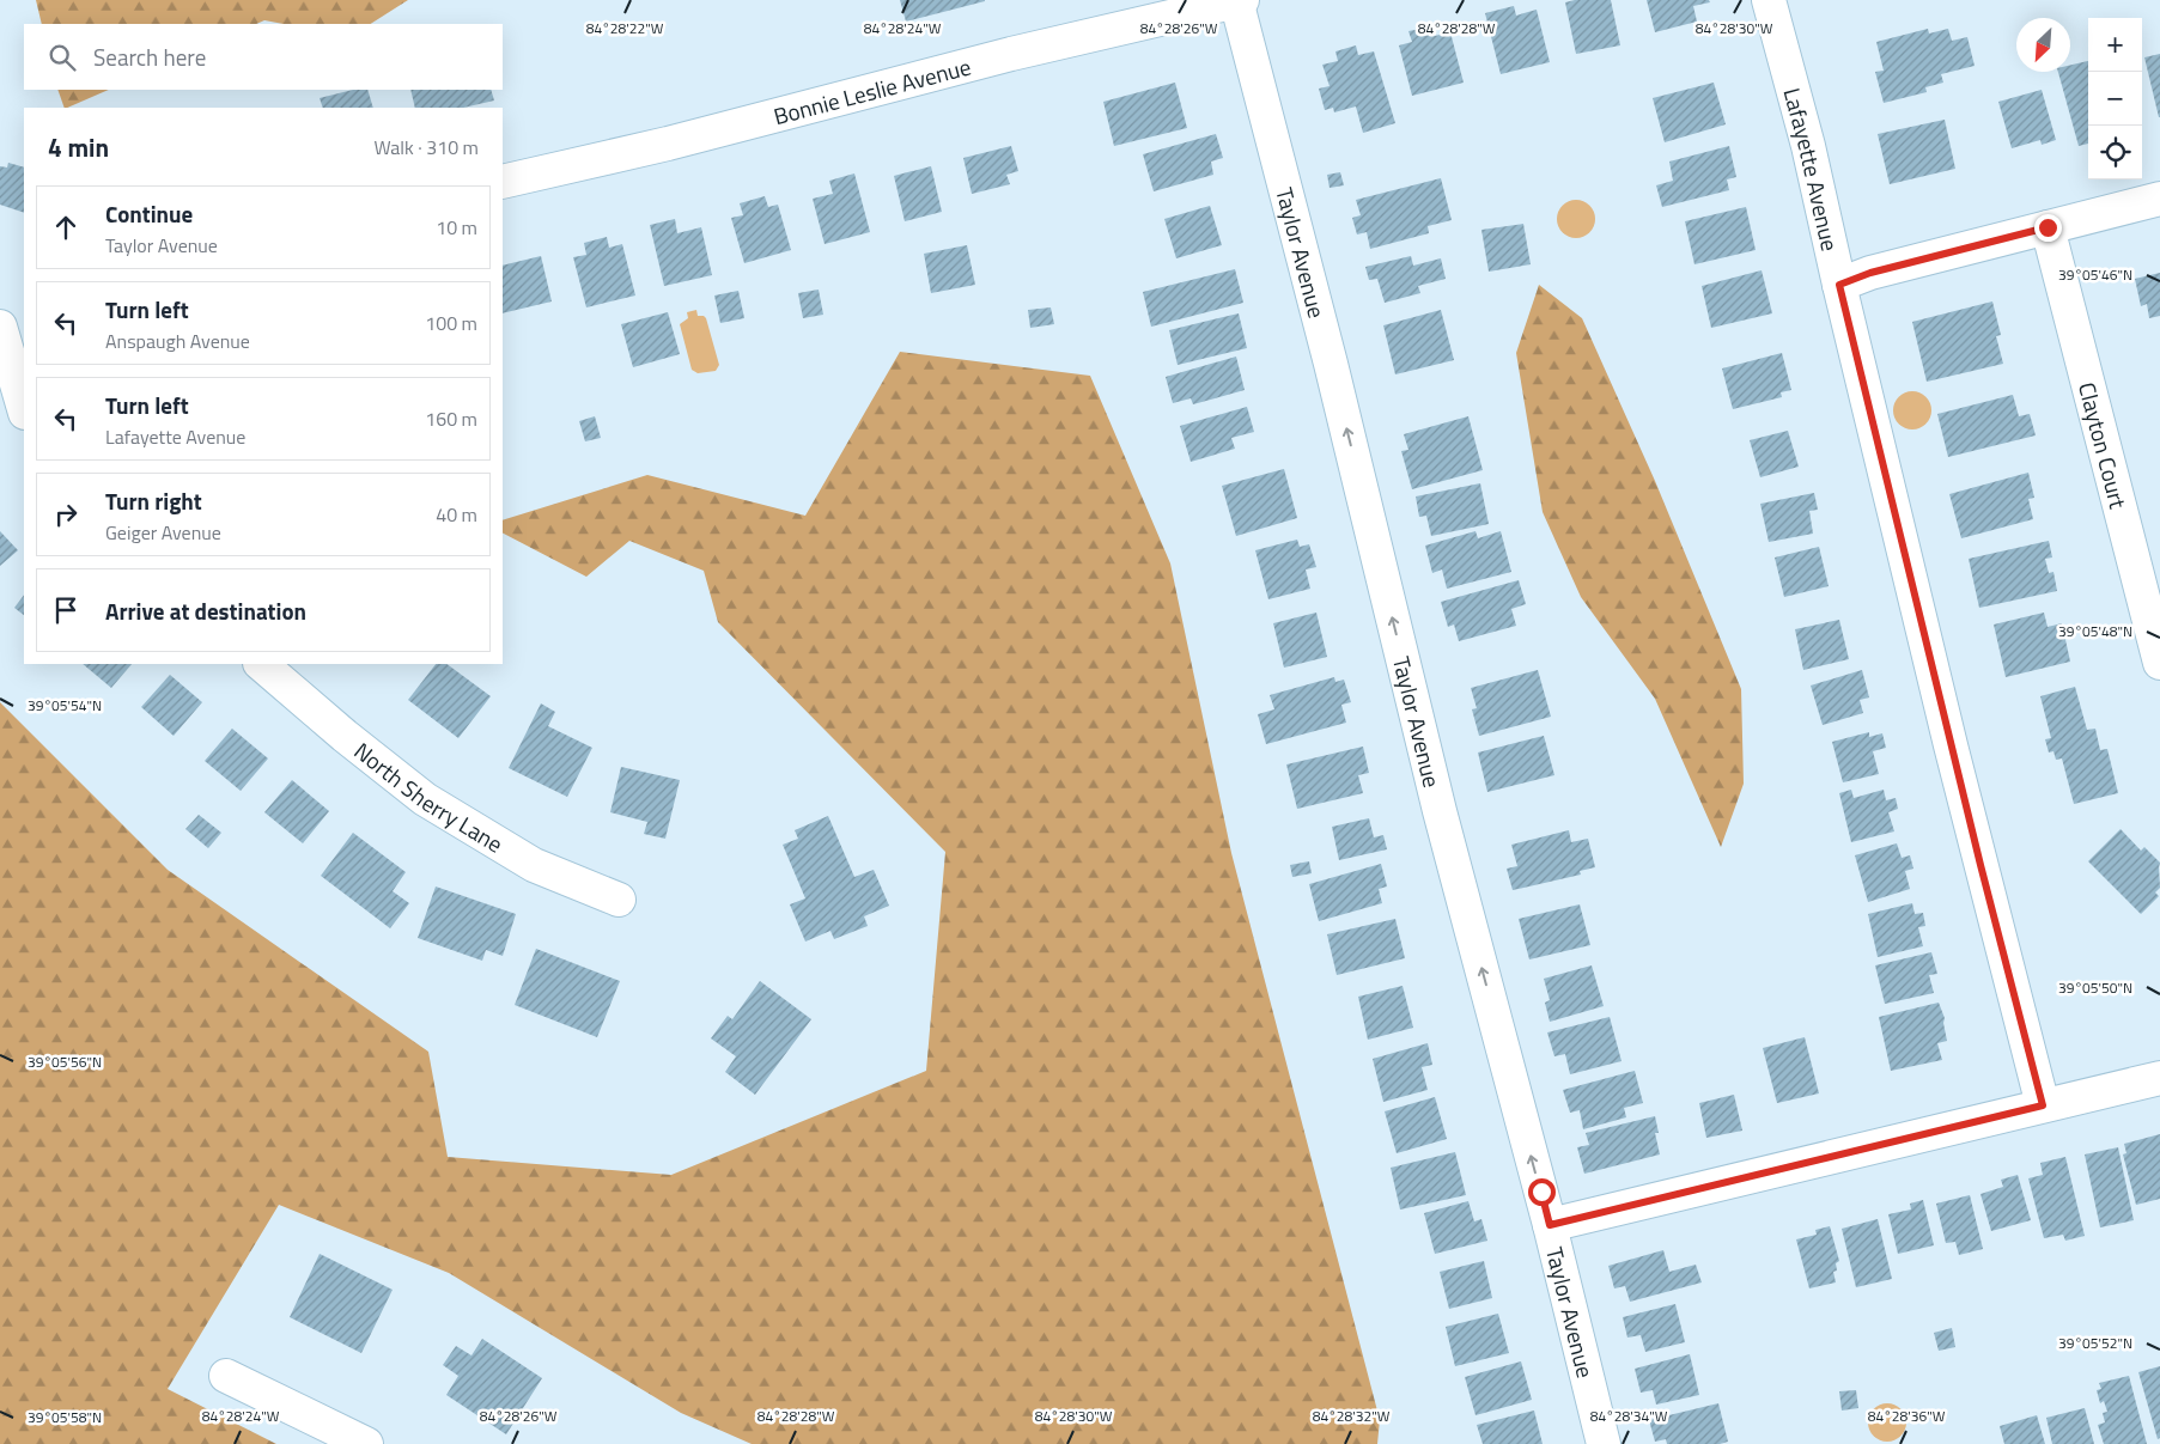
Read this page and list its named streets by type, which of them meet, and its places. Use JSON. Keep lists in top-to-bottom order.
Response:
{
  "streets": {
    "street": [
      "Bonnie Leslie Avenue",
      "Lafayette Avenue",
      "Taylor Avenue",
      "Clayton Court",
      "North Sherry Lane"
    ]
  },
  "crossings": [
    ["Bonnie Leslie Avenue", "Taylor Avenue"]
  ],
  "one_way": ["Taylor Avenue"],
  "north": "bottom left",
  "page": {
    "map_buttons": ["+", "−"],
    "search": "Search here",
    "heading": ["4 min", "Walk · 310 m"],
    "list": [
      ["Continue", "Taylor Avenue", "10 m"],
      ["Turn left", "Anspaugh Avenue", "100 m"],
      ["Turn left", "Lafayette Avenue", "160 m"],
      ["Turn right", "Geiger Avenue", "40 m"],
      "Arrive at destination"
    ]
  },
  "coordinates": [
    "84°28'22\"W",
    "84°28'24\"W",
    "84°28'26\"W",
    "84°28'28\"W",
    "84°28'30\"W",
    "39°05'46\"N",
    "39°05'48\"N",
    "39°05'54\"N",
    "39°05'50\"N",
    "39°05'56\"N",
    "39°05'52\"N",
    "84°28'32\"W",
    "84°28'34\"W",
    "84°28'36\"W",
    "39°05'58\"N"
  ]
}
